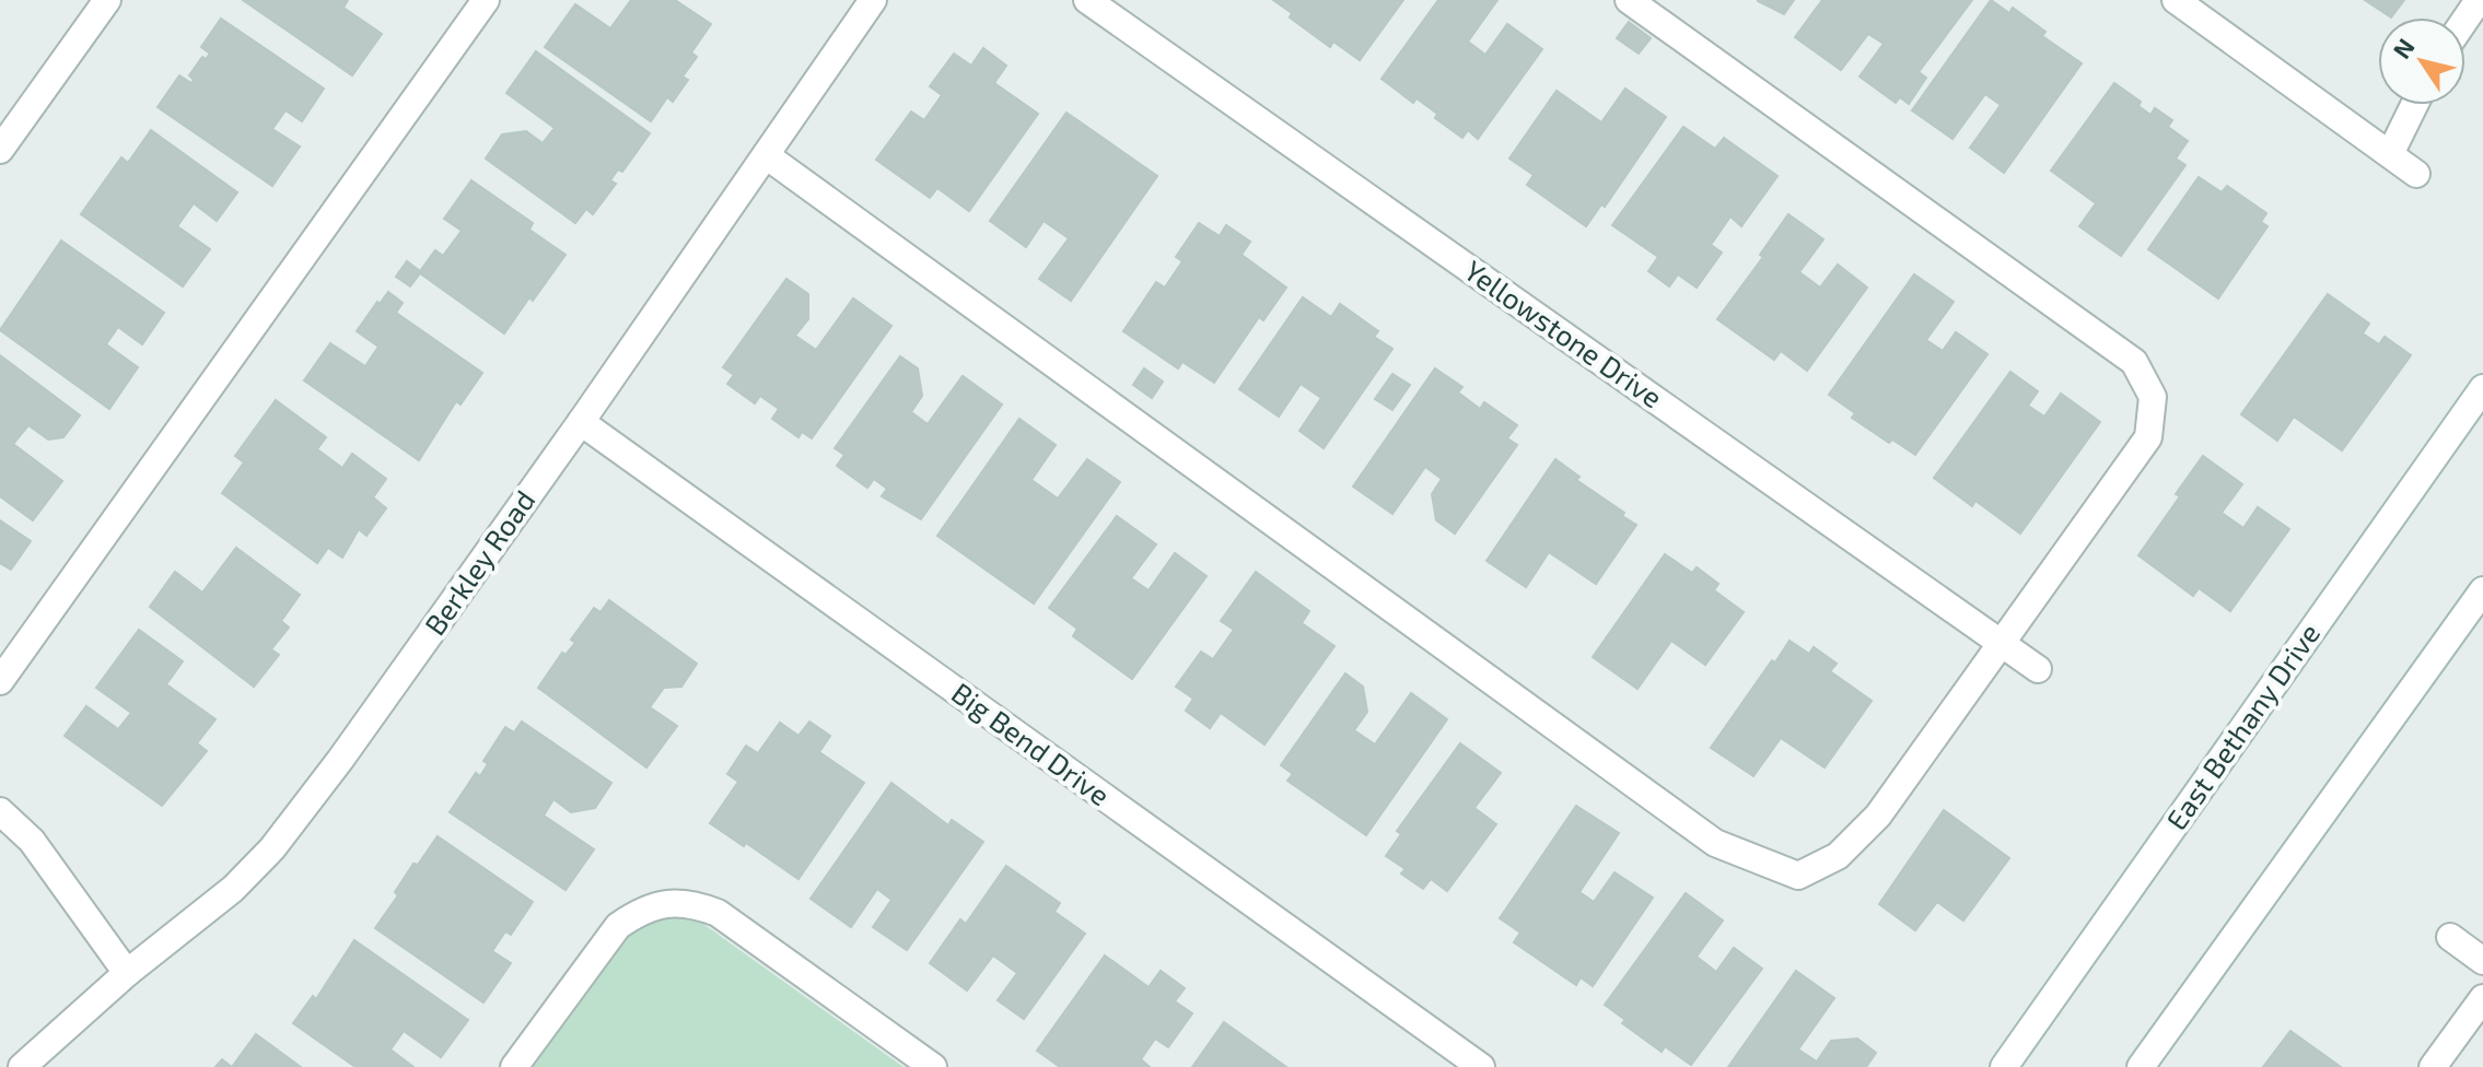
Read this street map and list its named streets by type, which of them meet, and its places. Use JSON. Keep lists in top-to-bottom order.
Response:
{
  "streets": {
    "street": [
      "Yellowstone Drive",
      "Berkley Road",
      "East Bethany Drive",
      "Big Bend Drive"
    ]
  },
  "crossings": [
    ["Berkley Road", "Big Bend Drive"]
  ],
  "north": "top left"
}
